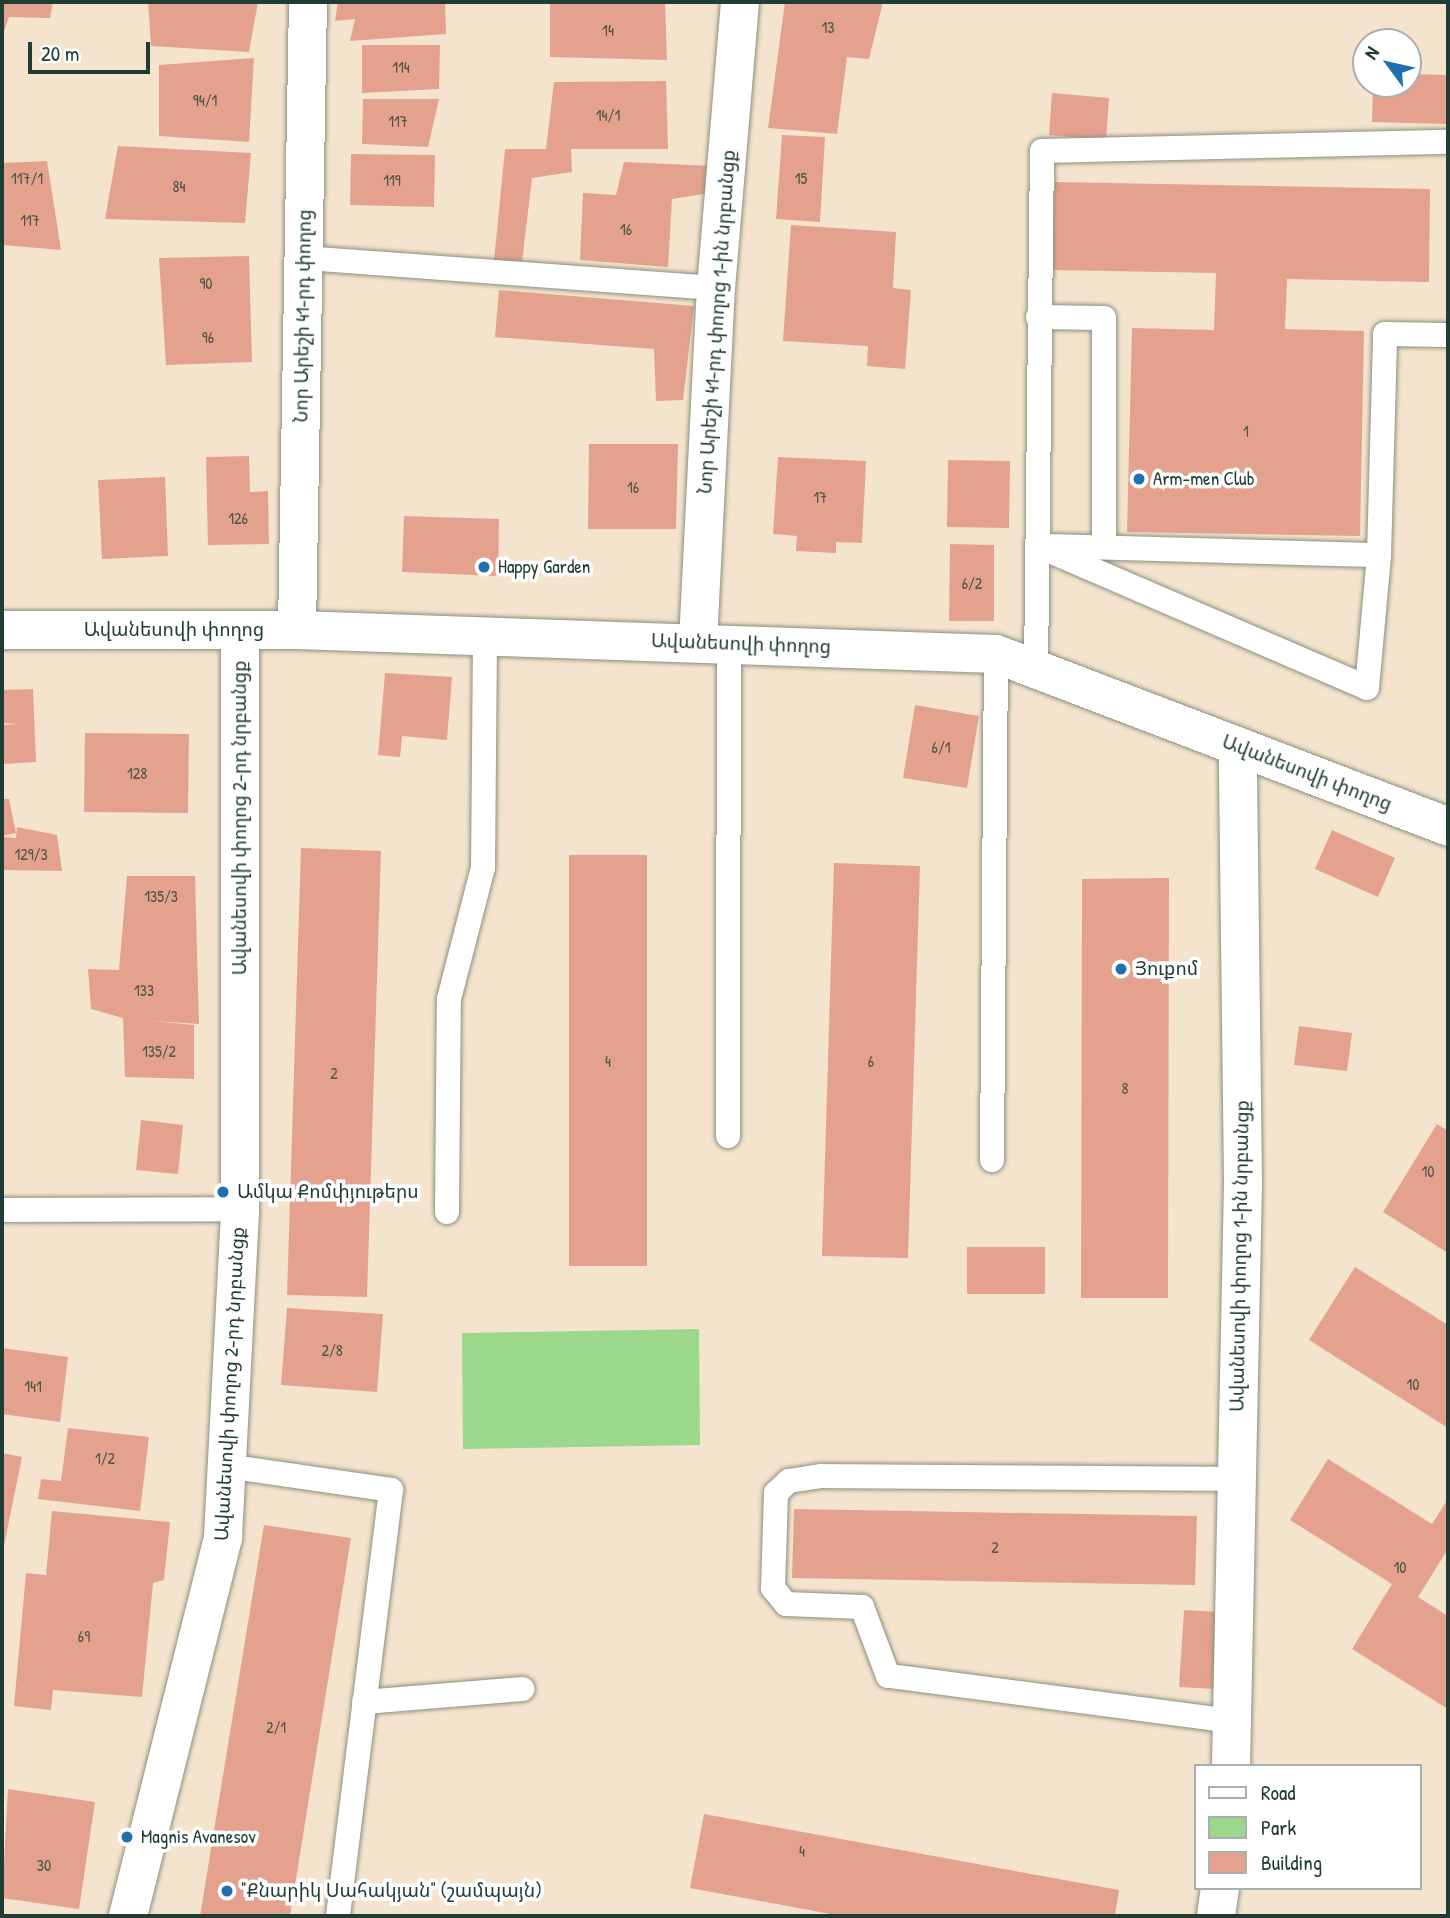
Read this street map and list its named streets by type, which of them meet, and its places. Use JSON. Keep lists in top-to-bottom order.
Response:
{
  "streets": {
    "street": [
      "Նոր Արեշի 41-րդ փողոց",
      "Նոր Արեշի 41-րդ փողոց 1-ին նրբանցք",
      "Ավանեսովի փողոց",
      "Ավանեսովի փողոց 2-րդ նրբանցք",
      "Ավանեսովի փողոց 1-ին նրբանցք"
    ]
  },
  "crossings": [
    ["Նոր Արեշի 41-րդ փողոց", "Ավանեսովի փողոց"],
    ["Նոր Արեշի 41-րդ փողոց 1-ին նրբանցք", "Ավանեսովի փողոց"],
    ["Ավանեսովի փողոց", "Ավանեսովի փողոց 2-րդ նրբանցք"],
    ["Ավանեսովի փողոց", "Ավանեսովի փողոց 1-ին նրբանցք"]
  ],
  "places": [
    "Arm-men Club",
    "Happy Garden",
    "Յուքոմ",
    "Ամկա Քոմփյութերս",
    "Magnis Avanesov",
    "\"Քնարիկ Սահակյան\" (շամպայն)"
  ],
  "house_numbers": [
    "13",
    "14",
    "114",
    "94/1",
    "14/1",
    "117",
    "117/1",
    "15",
    "119",
    "84",
    "117",
    "16",
    "90",
    "96",
    "1",
    "16",
    "17",
    "126",
    "6/2",
    "6/1",
    "128",
    "129/3",
    "135/3",
    "133",
    "135/2",
    "4",
    "6",
    "2",
    "8",
    "10",
    "2/8",
    "10",
    "141",
    "1/2",
    "2",
    "10",
    "69",
    "2/1",
    "4",
    "30"
  ],
  "legend": ["Road", "Park", "Building"],
  "scale_bar": "20 m",
  "north": "top left"
}
